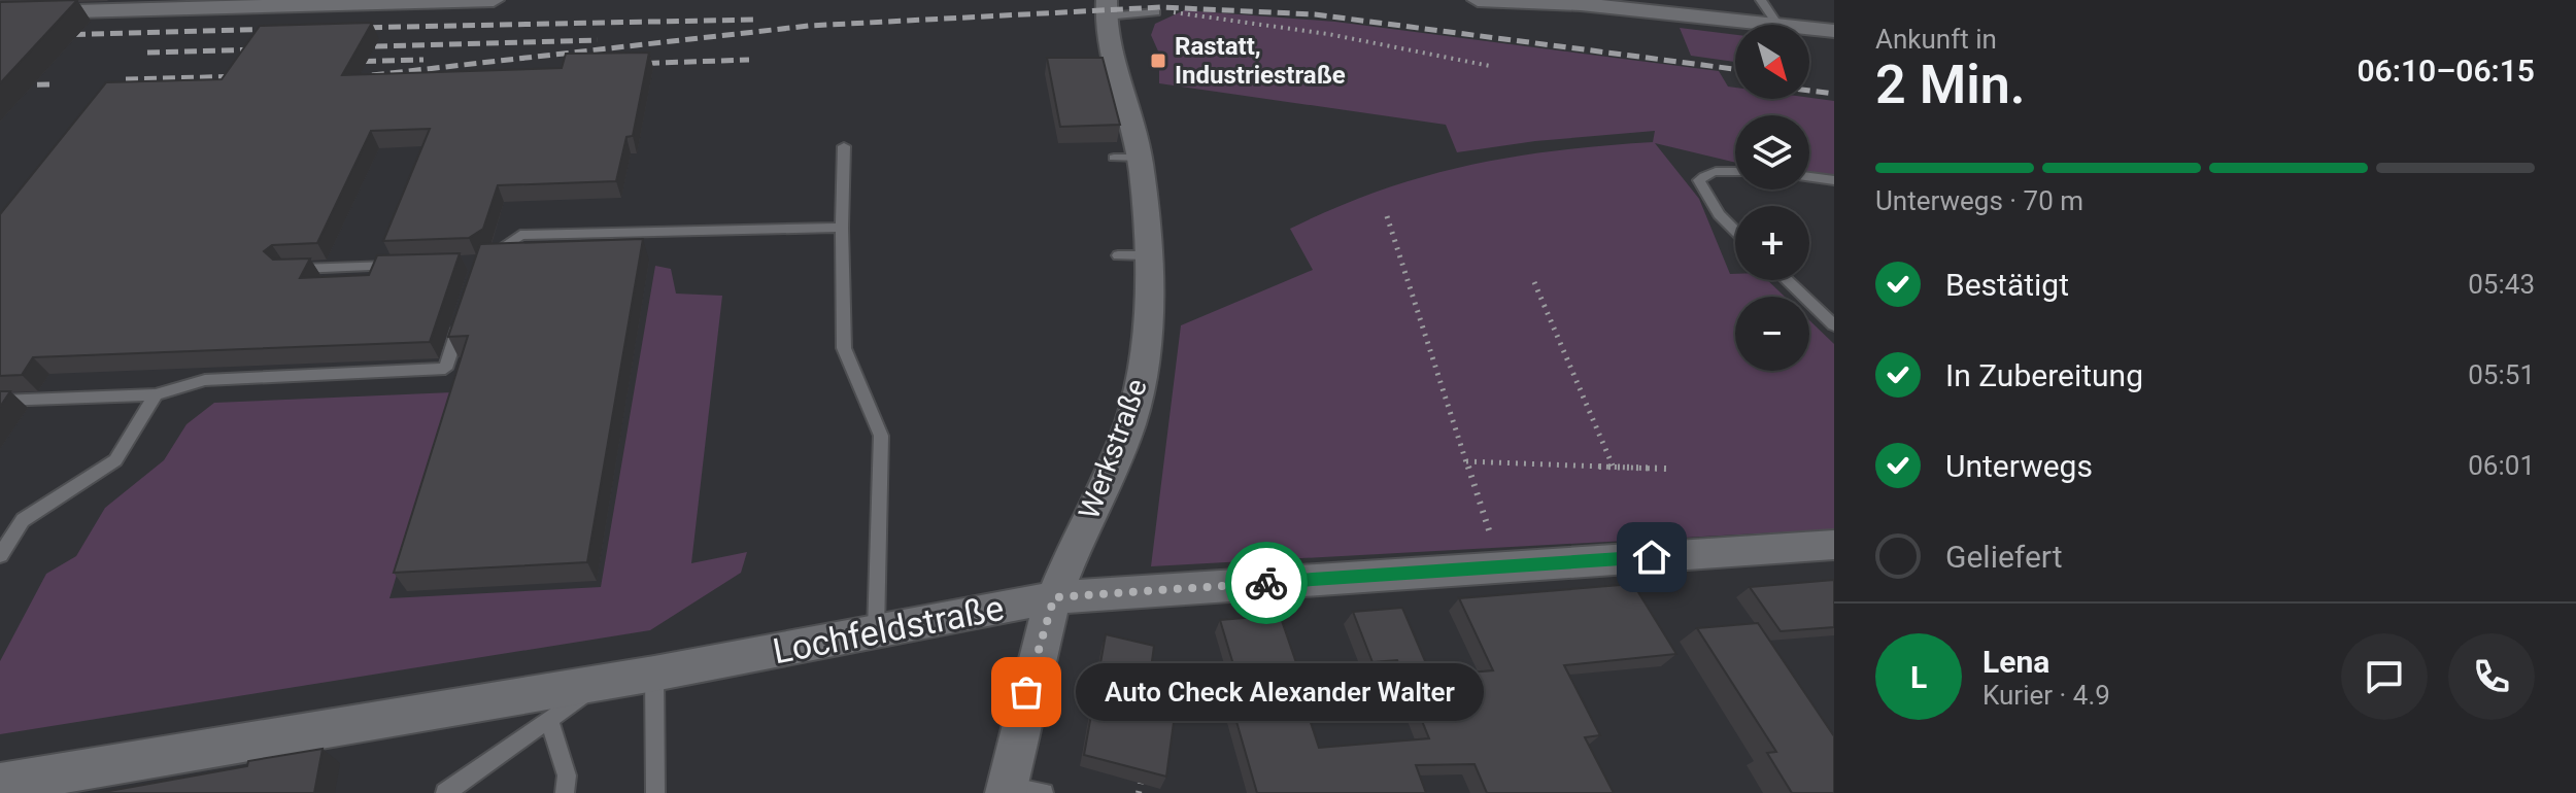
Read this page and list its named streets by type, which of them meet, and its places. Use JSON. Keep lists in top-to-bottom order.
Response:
{
  "streets": {
    "street": ["Werkstraße", "Lochfeldstraße"]
  },
  "crossings": [
    ["Werkstraße", "Lochfeldstraße"]
  ],
  "places": {
    "transit": ["Rastatt, Industriestraße"],
    "other": ["Auto Check Alexander Walter"]
  },
  "north": "bottom right",
  "page": {
    "heading": ["2 Min.", "Ankunft in", "06:10–06:15"],
    "panel": ["Lena", "Kurier · 4.9"],
    "map_buttons": ["+", "−"],
    "bar": "Unterwegs · 70 m",
    "list": [
      ["Bestätigt", "05:43"],
      ["In Zubereitung", "05:51"],
      ["Unterwegs", "06:01"],
      "Geliefert"
    ],
    "round": "L",
    "bubble": "Auto Check Alexander Walter"
  }
}
